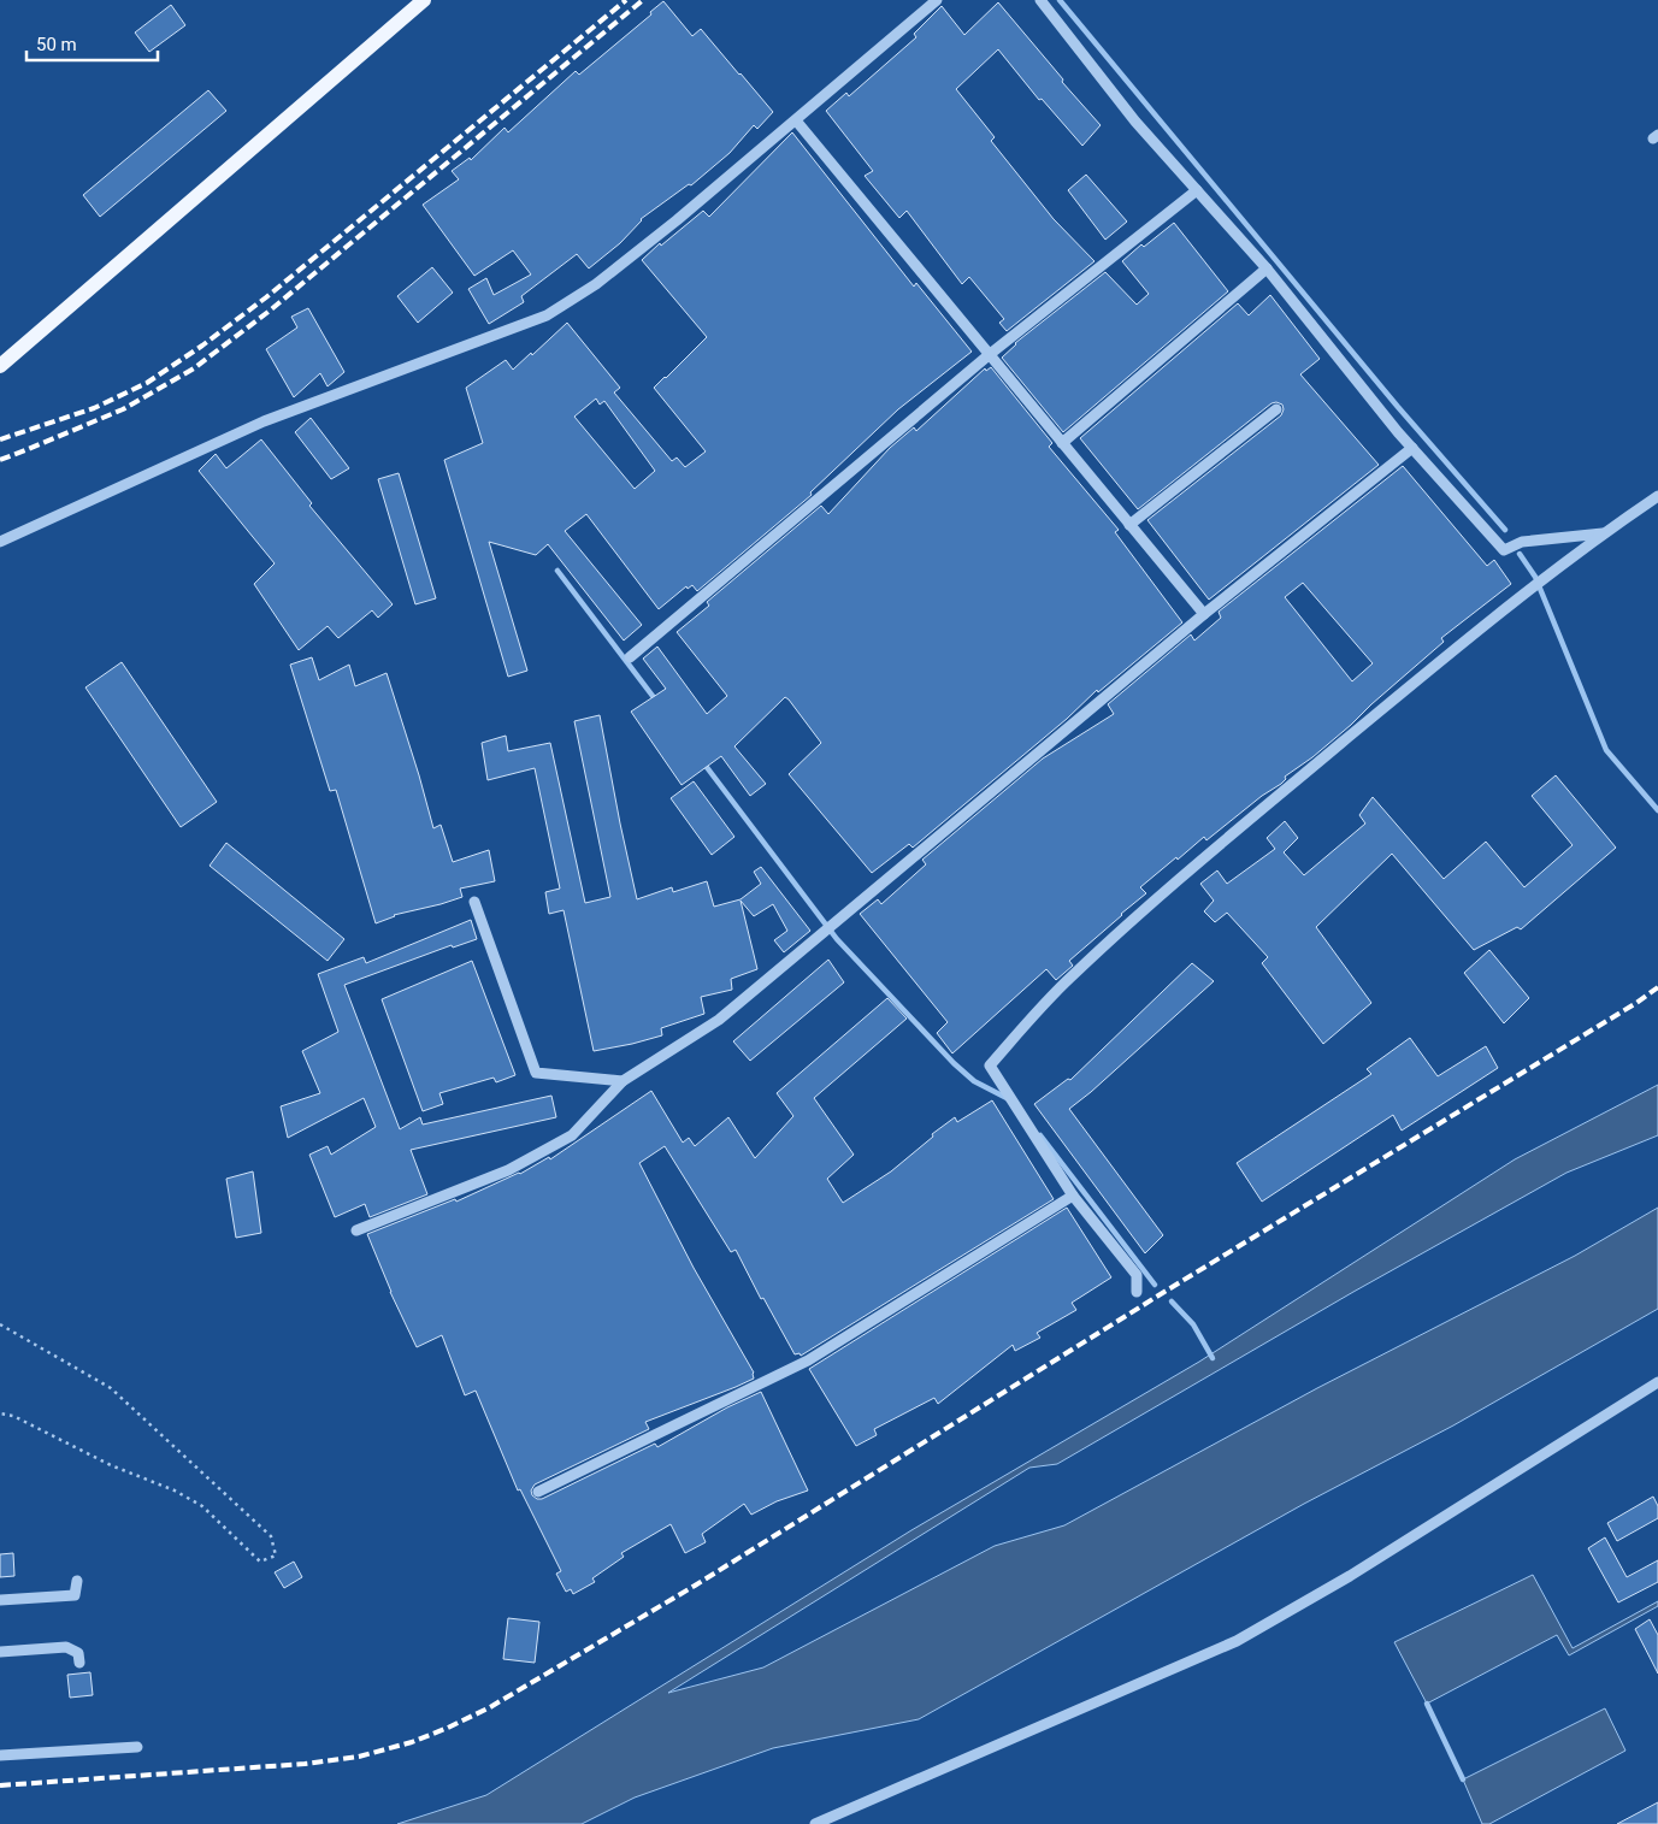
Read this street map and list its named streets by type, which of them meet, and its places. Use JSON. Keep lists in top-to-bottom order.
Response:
{
  "scale_bar": "50 m"
}
